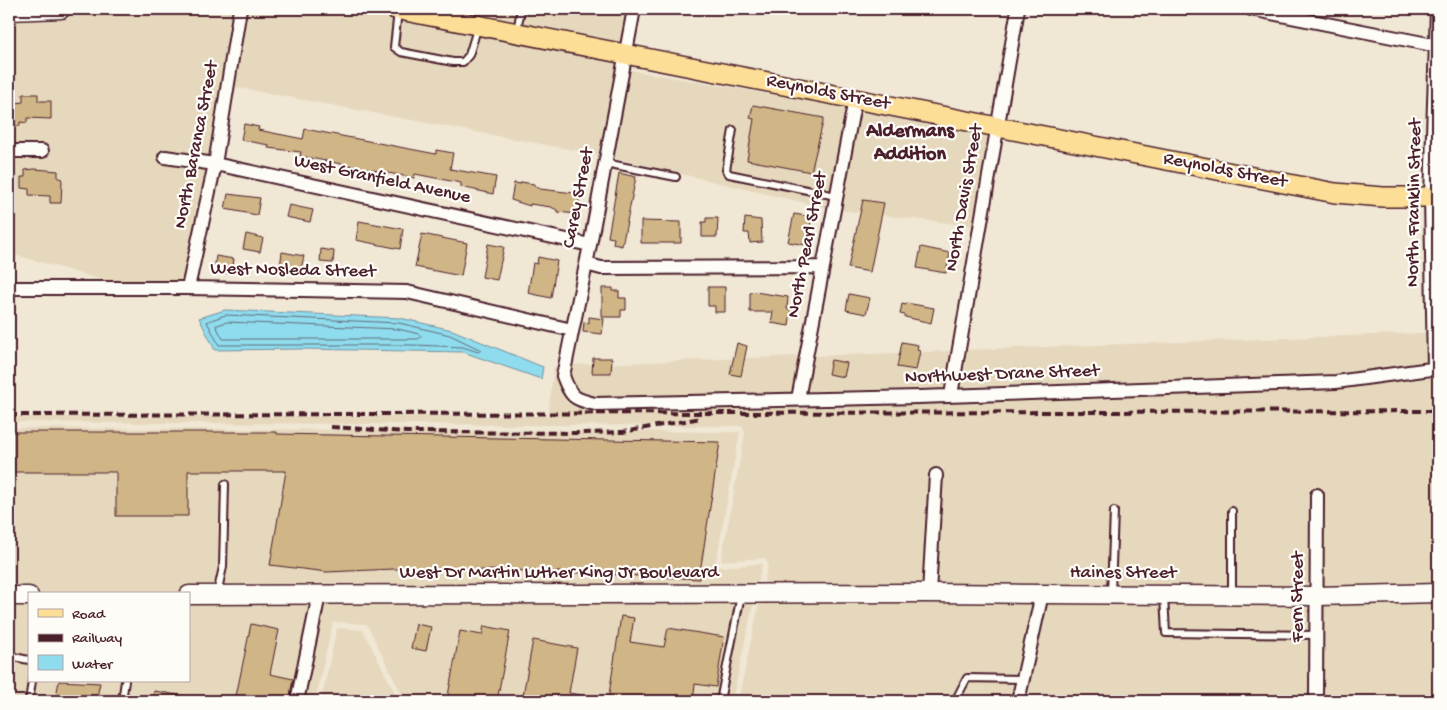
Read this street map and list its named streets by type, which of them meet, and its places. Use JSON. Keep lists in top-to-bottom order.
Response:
{
  "streets": {
    "main road": ["Reynolds Street"],
    "street": [
      "North Baranca Street",
      "West Granfield Avenue",
      "Carey Street",
      "North Davis Street",
      "North Franklin Street",
      "North Pearl Street",
      "West Nosleda Street",
      "Northwest Drane Street",
      "West Dr Martin Luther King Jr Boulevard",
      "Haines Street",
      "Fern Street"
    ]
  },
  "crossings": [
    ["Reynolds Street", "Carey Street"],
    ["Reynolds Street", "North Davis Street"],
    ["Reynolds Street", "North Franklin Street"],
    ["Reynolds Street", "North Pearl Street"],
    ["North Baranca Street", "West Granfield Avenue"],
    ["North Baranca Street", "West Nosleda Street"],
    ["West Granfield Avenue", "Carey Street"],
    ["Carey Street", "West Nosleda Street"],
    ["Carey Street", "Northwest Drane Street"],
    ["North Davis Street", "Northwest Drane Street"],
    ["North Franklin Street", "Northwest Drane Street"],
    ["North Pearl Street", "Northwest Drane Street"],
    ["West Dr Martin Luther King Jr Boulevard", "Haines Street"],
    ["Haines Street", "Fern Street"]
  ],
  "districts": ["Aldermans Addition"],
  "legend": ["Road", "Railway", "Water"]
}
